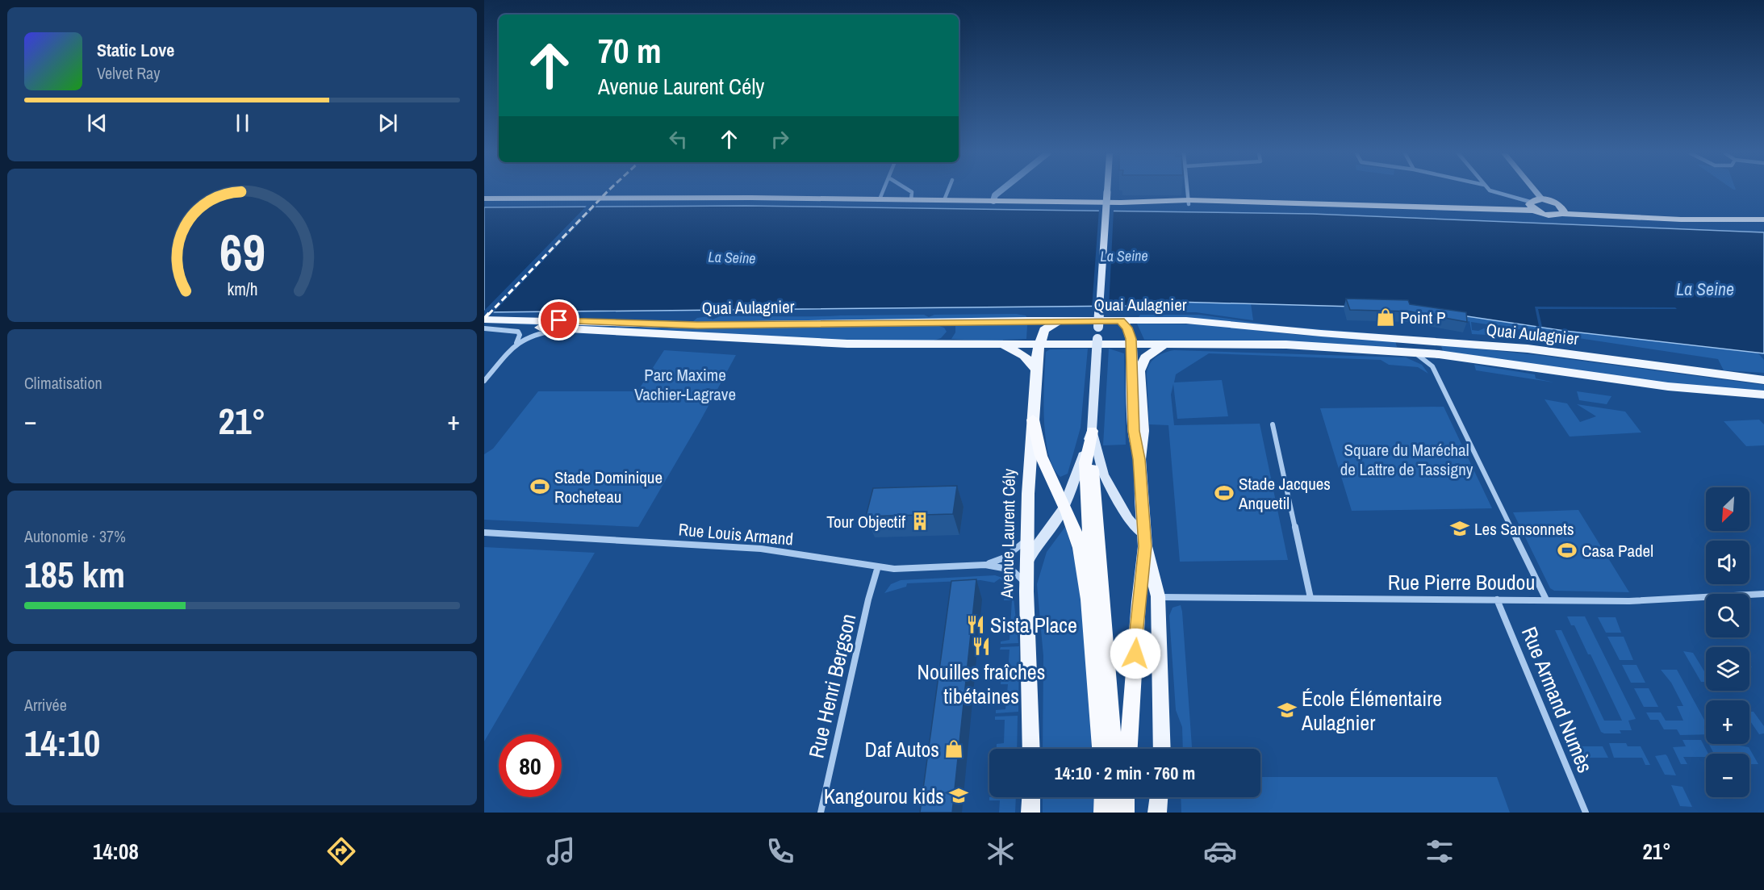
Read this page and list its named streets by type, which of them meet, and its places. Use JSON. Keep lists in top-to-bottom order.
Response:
{
  "streets": {
    "main road": ["Quai Aulagnier", "Avenue Laurent Cély"],
    "street": [
      "Rue Louis Armand",
      "Rue Pierre Boudou",
      "Rue Henri Bergson",
      "Rue Armand Numès"
    ]
  },
  "crossings": [
    ["Quai Aulagnier", "Avenue Laurent Cély"],
    ["Avenue Laurent Cély", "Rue Louis Armand"],
    ["Rue Louis Armand", "Rue Henri Bergson"],
    ["Rue Pierre Boudou", "Rue Armand Numès"]
  ],
  "water": ["La Seine"],
  "parks": ["Parc Maxime Vachier-Lagrave", "Square du Maréchal de Lattre de Tassigny"],
  "places": {
    "shop": ["Point P", "Daf Autos"],
    "sports": ["Stade Dominique Rocheteau", "Stade Jacques Anquetil", "Casa Padel"],
    "building": ["Tour Objectif"],
    "school or university": ["Les Sansonnets", "École Élémentaire Aulagnier", "Kangourou kids"],
    "restaurant": ["Sista Place", "Nouilles fraîches tibétaines"]
  },
  "north": "bottom left",
  "page": {
    "turn": ["70 m", "Avenue Laurent Cély"],
    "song": ["Static Love", "Velvet Ray"],
    "tile": [
      "Climatisation",
      ["Autonomie · 37%", "185 km"],
      ["Arrivée", "14:10"]
    ],
    "heat": ["−", "21°", "+"],
    "map_buttons": ["+", "−"],
    "limit": "80",
    "trip": "14:10 · 2 min · 760 m",
    "tabs": ["14:08", "21°"],
    "gauge": ["69", "km/h"]
  }
}
